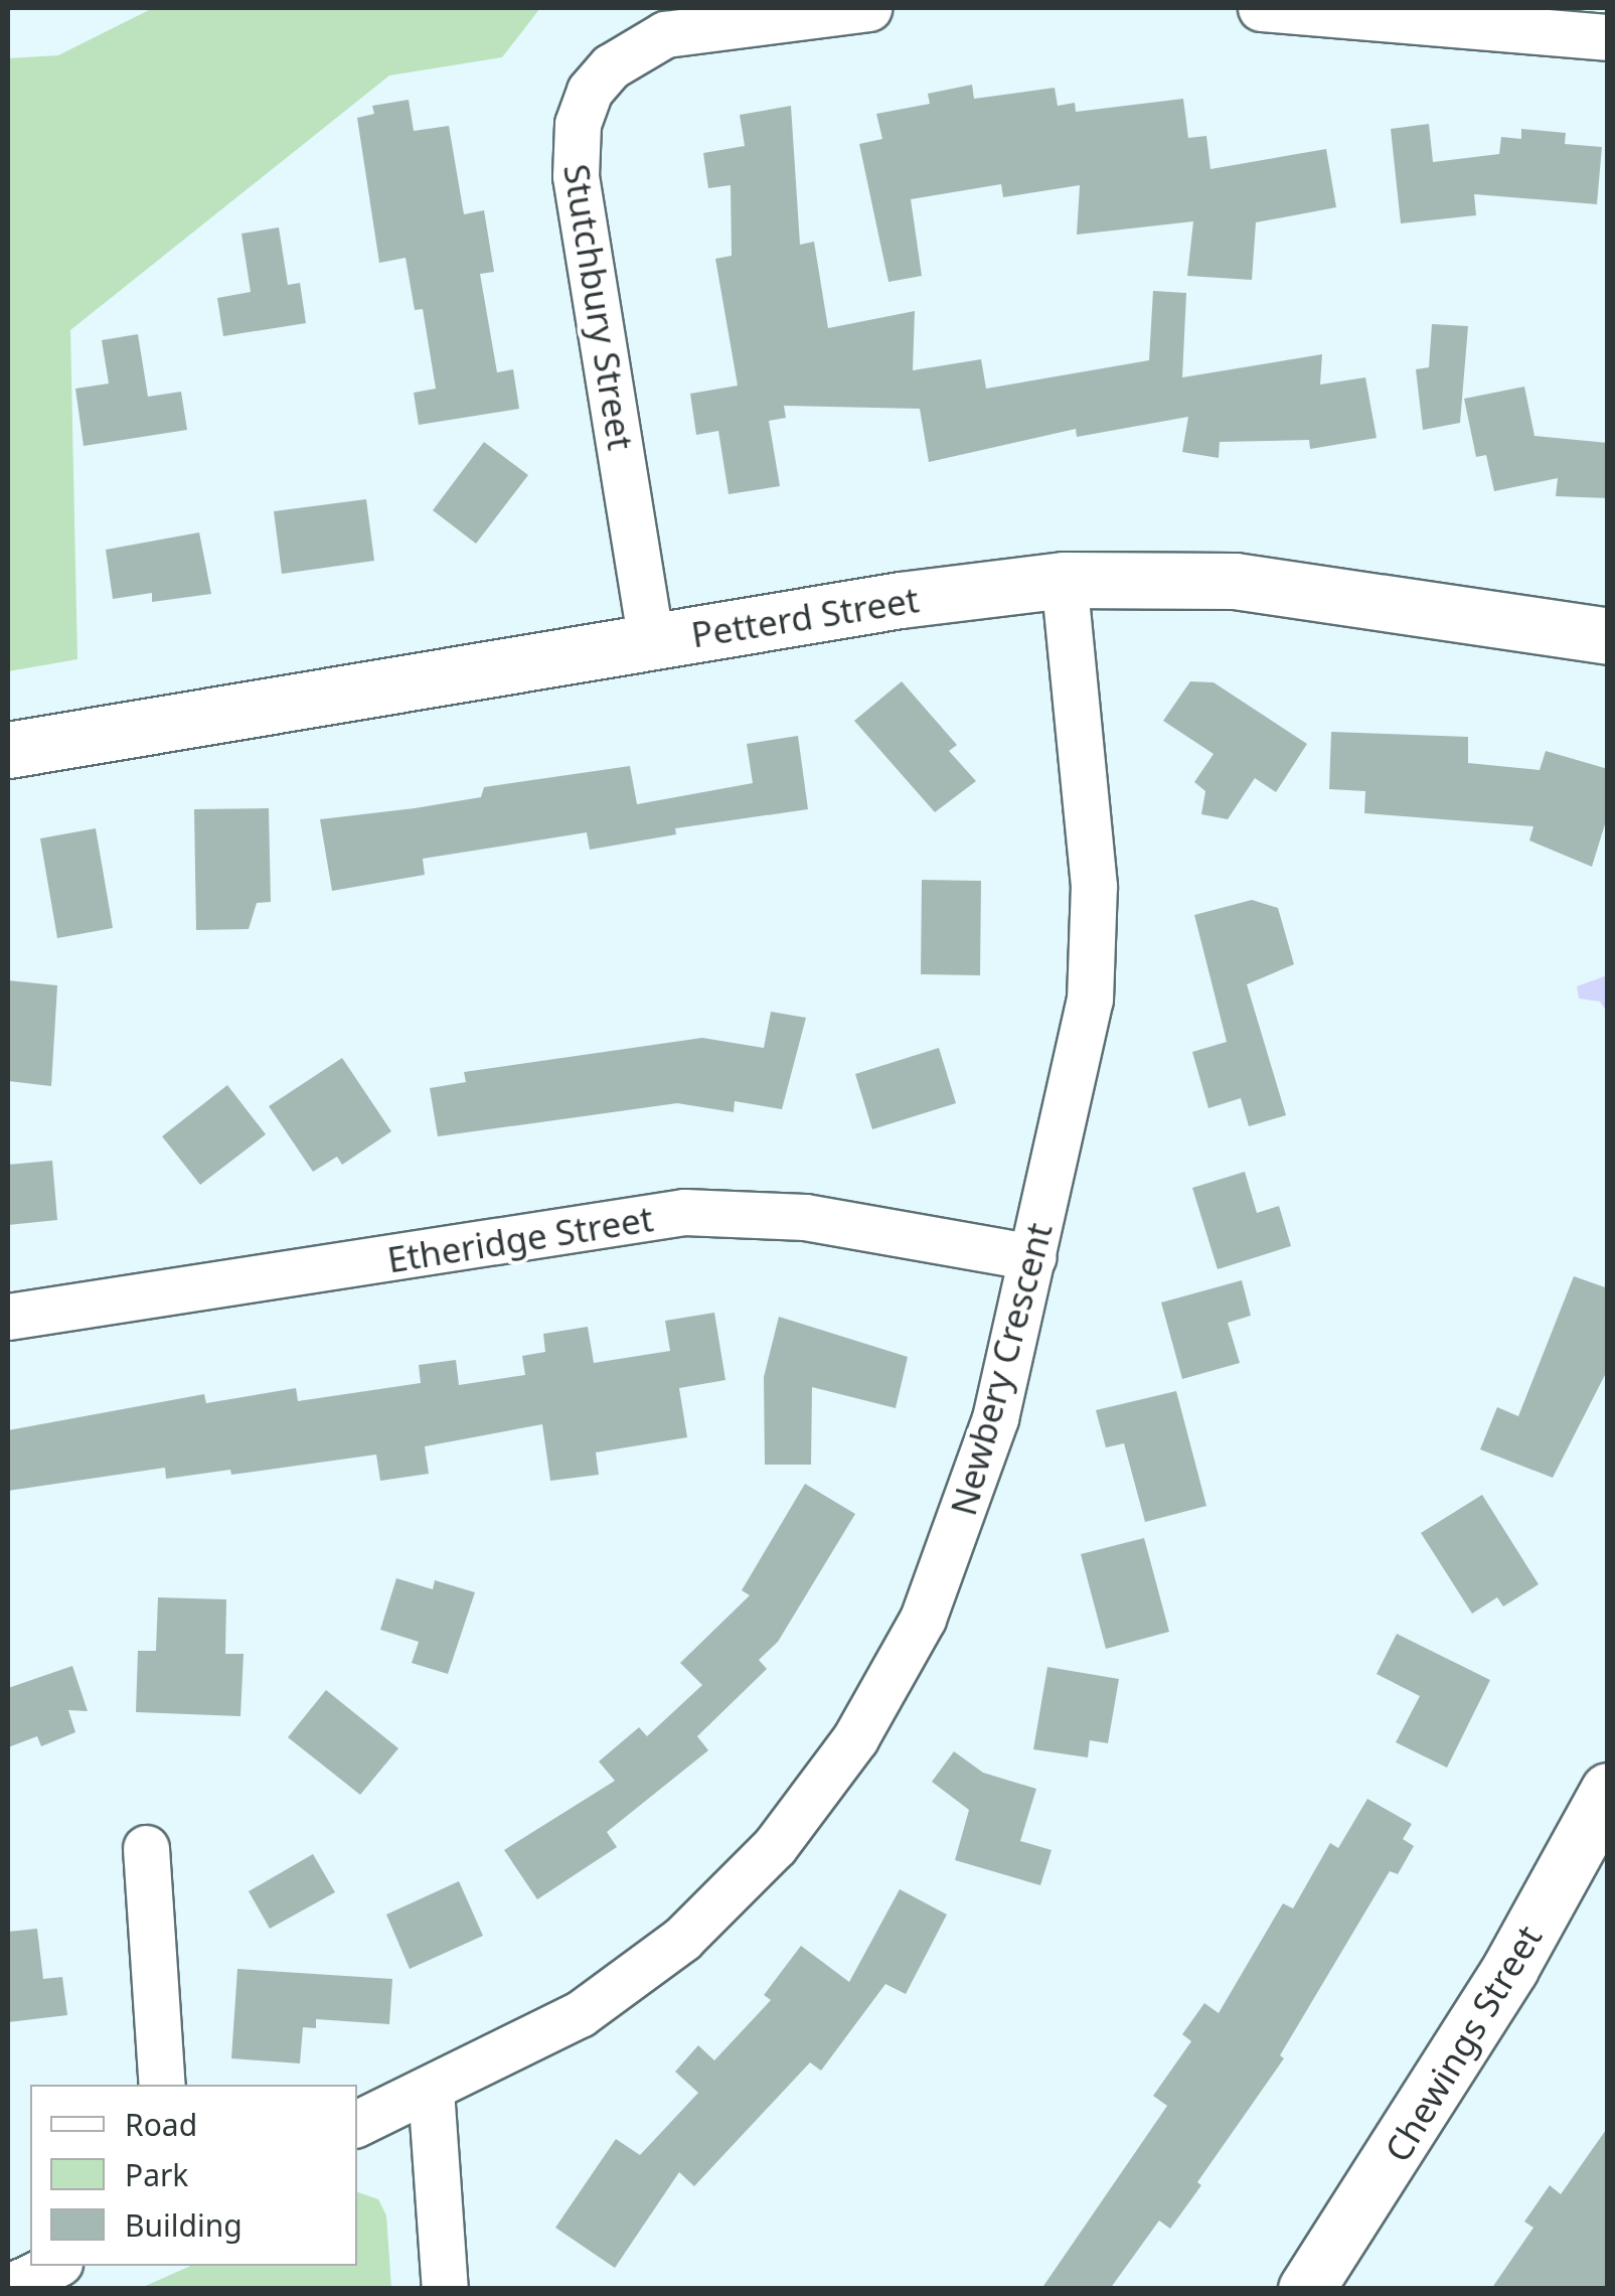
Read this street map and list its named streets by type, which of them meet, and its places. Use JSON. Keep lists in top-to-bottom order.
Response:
{
  "streets": {
    "street": [
      "Stutchbury Street",
      "Petterd Street",
      "Etheridge Street",
      "Newbery Crescent",
      "Chewings Street"
    ]
  },
  "crossings": [
    ["Stutchbury Street", "Petterd Street"],
    ["Petterd Street", "Newbery Crescent"],
    ["Etheridge Street", "Newbery Crescent"]
  ],
  "legend": ["Road", "Park", "Building"]
}
